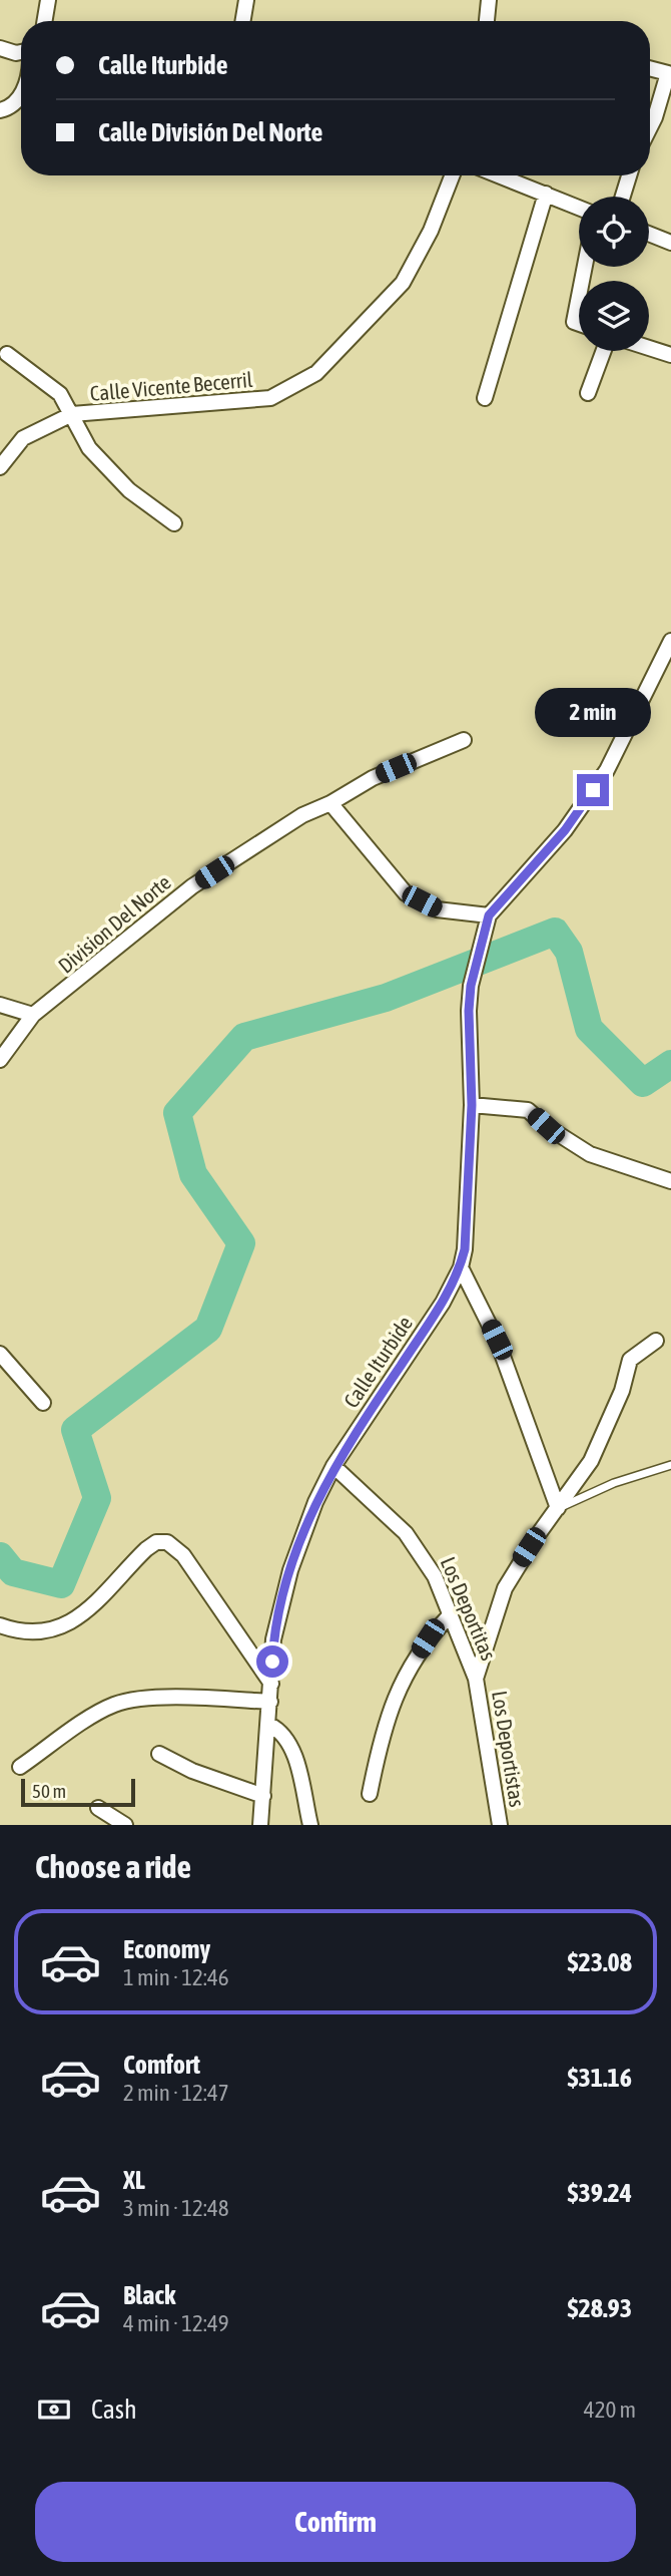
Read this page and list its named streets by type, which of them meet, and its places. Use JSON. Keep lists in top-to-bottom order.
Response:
{
  "streets": {
    "street": [
      "Calle Vicente Becerril",
      "Division Del Norte",
      "Calle Iturbide",
      "Los Deportitas",
      "Los Deportistas"
    ]
  },
  "crossings": [
    ["Calle Iturbide", "Los Deportitas"],
    ["Los Deportitas", "Los Deportistas"]
  ],
  "scale_bar": "50 m",
  "page": {
    "banner": ["Calle Iturbide", "Calle División Del Norte"],
    "bubble": "2 min",
    "scale": "50 m",
    "heading": "Choose a ride",
    "list": [
      {
        "name": "Economy",
        "note": "1 min · 12:46",
        "value": "$23.08"
      },
      {
        "name": "Comfort",
        "note": "2 min · 12:47",
        "value": "$31.16"
      },
      {
        "name": "XL",
        "note": "3 min · 12:48",
        "value": "$39.24"
      },
      {
        "name": "Black",
        "note": "4 min · 12:49",
        "value": "$28.93"
      }
    ],
    "pay": ["Cash", "420 m"],
    "buttons": "Confirm"
  }
}
